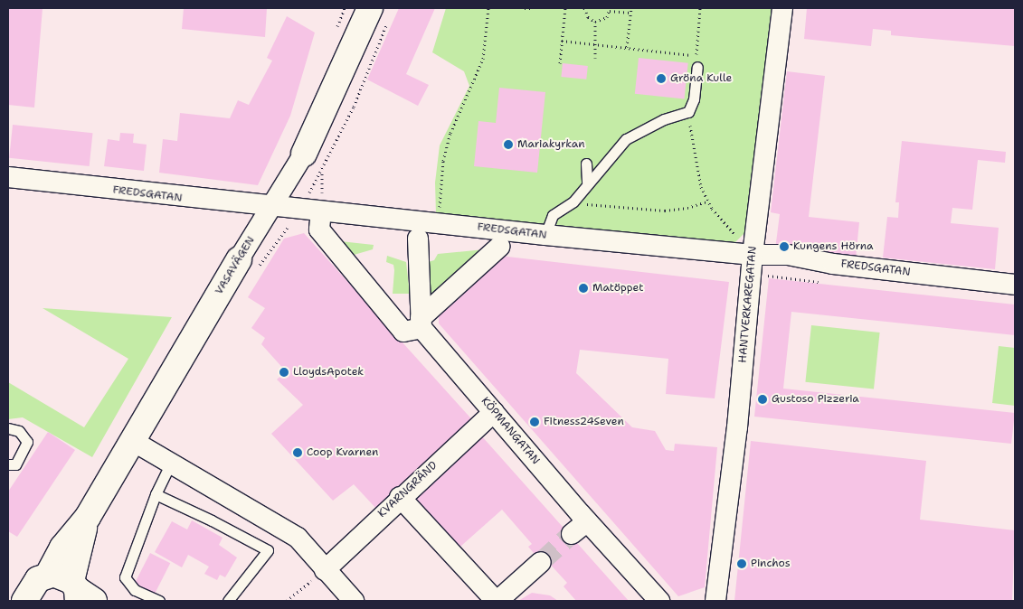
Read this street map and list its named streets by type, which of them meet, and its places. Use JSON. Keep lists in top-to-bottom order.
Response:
{
  "streets": {
    "main road": ["VASAVÄGEN"],
    "street": [
      "FREDSGATAN",
      "HANTVERKAREGATAN",
      "KÖPMANGATAN",
      "KVARNGRÄND"
    ]
  },
  "crossings": [
    ["FREDSGATAN", "VASAVÄGEN"],
    ["FREDSGATAN", "HANTVERKAREGATAN"],
    ["KÖPMANGATAN", "KVARNGRÄND"]
  ],
  "places": [
    "Gröna Kulle",
    "Mariakyrkan",
    "Kungens Hörna",
    "Matöppet",
    "LloydsApotek",
    "Gustoso Pizzeria",
    "Fitness24Seven",
    "Coop Kvarnen",
    "Pinchos"
  ]
}
